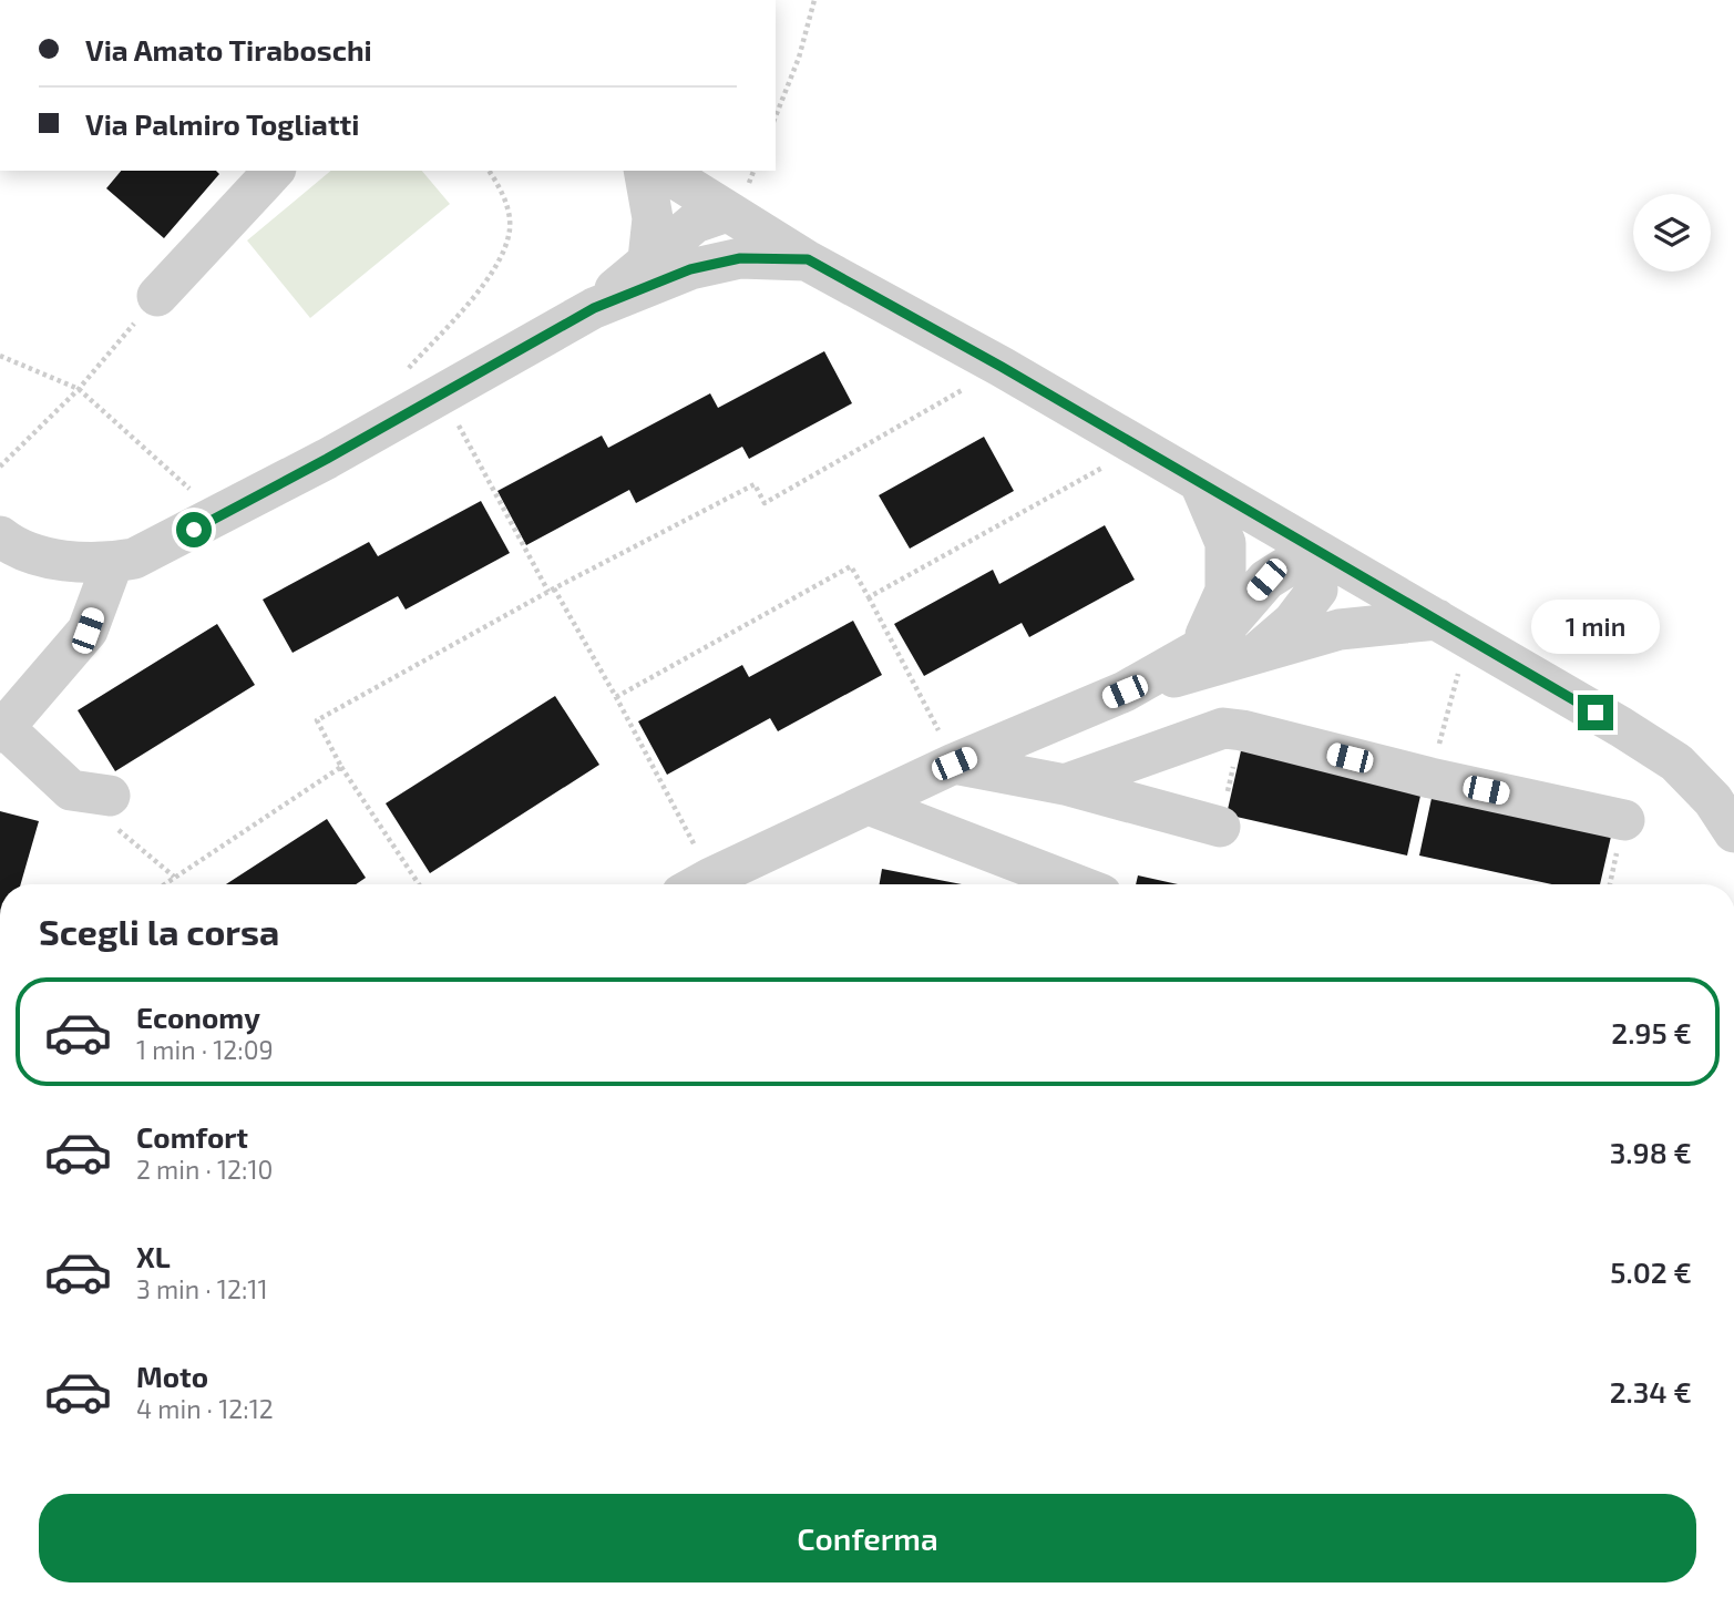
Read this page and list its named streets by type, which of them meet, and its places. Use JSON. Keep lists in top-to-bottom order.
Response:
{
  "page": {
    "banner": ["Via Amato Tiraboschi", "Via Palmiro Togliatti"],
    "bubble": "1 min",
    "heading": "Scegli la corsa",
    "list": [
      {
        "name": "Economy",
        "note": "1 min · 12:09",
        "value": "2.95 €"
      },
      {
        "name": "Comfort",
        "note": "2 min · 12:10",
        "value": "3.98 €"
      },
      {
        "name": "XL",
        "note": "3 min · 12:11",
        "value": "5.02 €"
      },
      {
        "name": "Moto",
        "note": "4 min · 12:12",
        "value": "2.34 €"
      }
    ],
    "buttons": "Conferma"
  }
}
